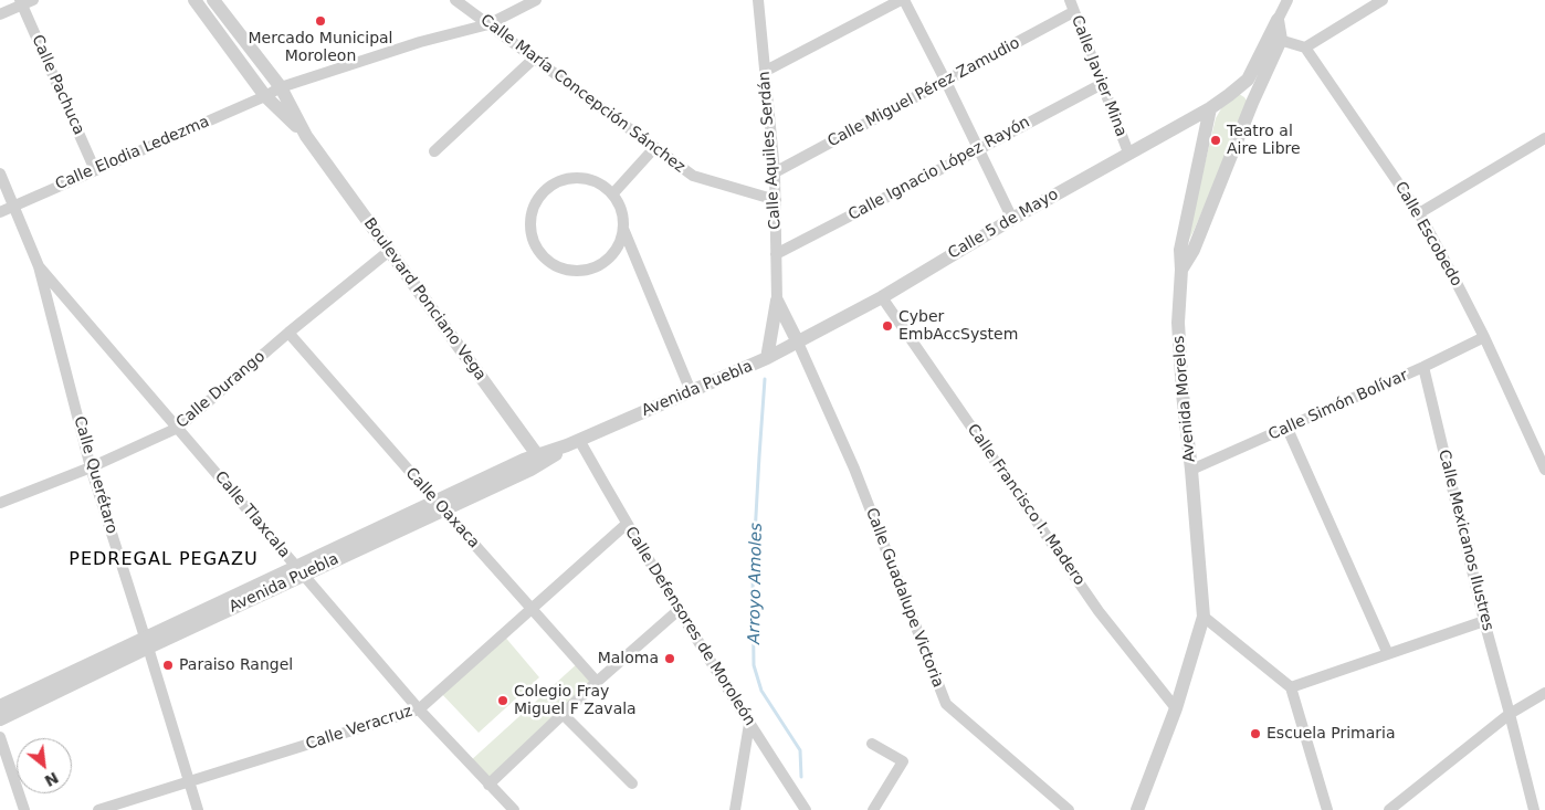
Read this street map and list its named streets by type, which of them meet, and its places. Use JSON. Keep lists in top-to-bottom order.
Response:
{
  "streets": {
    "street": [
      "Calle Javier Mina",
      "Calle Pachuca",
      "Calle Miguel Pérez Zamudio",
      "Calle María Concepción Sánchez",
      "Calle Aquiles Serdán",
      "Calle Elodia Ledezma",
      "Calle Ignacio López Rayón",
      "Calle 5 de Mayo",
      "Calle Escobedo",
      "Boulevard Ponciano Vega",
      "Avenida Puebla",
      "Calle Durango",
      "Avenida Morelos",
      "Calle Simón Bolívar",
      "Calle Querétaro",
      "Calle Francisco I. Madero",
      "Calle Oaxaca",
      "Calle Tlaxcala",
      "Calle Mexicanos Ilustres",
      "Calle Guadalupe Victoria",
      "Calle Defensores de Moroleón",
      "Calle Veracruz"
    ]
  },
  "crossings": [
    ["Calle Javier Mina", "Calle Miguel Pérez Zamudio"],
    ["Calle Javier Mina", "Calle Ignacio López Rayón"],
    ["Calle Javier Mina", "Calle 5 de Mayo"],
    ["Calle Pachuca", "Calle Elodia Ledezma"],
    ["Calle Miguel Pérez Zamudio", "Calle Aquiles Serdán"],
    ["Calle María Concepción Sánchez", "Calle Aquiles Serdán"],
    ["Calle María Concepción Sánchez", "Calle Elodia Ledezma"],
    ["Calle Aquiles Serdán", "Calle Ignacio López Rayón"],
    ["Calle Aquiles Serdán", "Calle 5 de Mayo"],
    ["Calle Aquiles Serdán", "Avenida Puebla"],
    ["Calle Aquiles Serdán", "Calle Guadalupe Victoria"],
    ["Calle Elodia Ledezma", "Boulevard Ponciano Vega"],
    ["Calle Elodia Ledezma", "Calle Querétaro"],
    ["Calle 5 de Mayo", "Avenida Puebla"],
    ["Calle 5 de Mayo", "Avenida Morelos"],
    ["Calle 5 de Mayo", "Calle Francisco I. Madero"],
    ["Calle 5 de Mayo", "Calle Guadalupe Victoria"],
    ["Calle Escobedo", "Calle Simón Bolívar"],
    ["Boulevard Ponciano Vega", "Avenida Puebla"],
    ["Boulevard Ponciano Vega", "Calle Durango"],
    ["Avenida Puebla", "Calle Querétaro"],
    ["Avenida Puebla", "Calle Oaxaca"],
    ["Avenida Puebla", "Calle Tlaxcala"],
    ["Avenida Puebla", "Calle Guadalupe Victoria"],
    ["Avenida Puebla", "Calle Defensores de Moroleón"],
    ["Calle Durango", "Calle Querétaro"],
    ["Calle Durango", "Calle Oaxaca"],
    ["Calle Durango", "Calle Tlaxcala"],
    ["Avenida Morelos", "Calle Simón Bolívar"],
    ["Avenida Morelos", "Calle Francisco I. Madero"],
    ["Calle Simón Bolívar", "Calle Mexicanos Ilustres"],
    ["Calle Querétaro", "Calle Tlaxcala"],
    ["Calle Querétaro", "Calle Veracruz"],
    ["Calle Oaxaca", "Calle Veracruz"],
    ["Calle Tlaxcala", "Calle Veracruz"],
    ["Calle Defensores de Moroleón", "Calle Veracruz"]
  ],
  "districts": ["PEDREGAL PEGAZU"],
  "water": ["Arroyo Amoles"],
  "places": [
    "Mercado Municipal Moroleon",
    "Teatro al Aire Libre",
    "Cyber EmbAccSystem",
    "Maloma",
    "Paraiso Rangel",
    "Colegio Fray Miguel F Zavala",
    "Escuela Primaria"
  ],
  "north": "bottom right"
}
